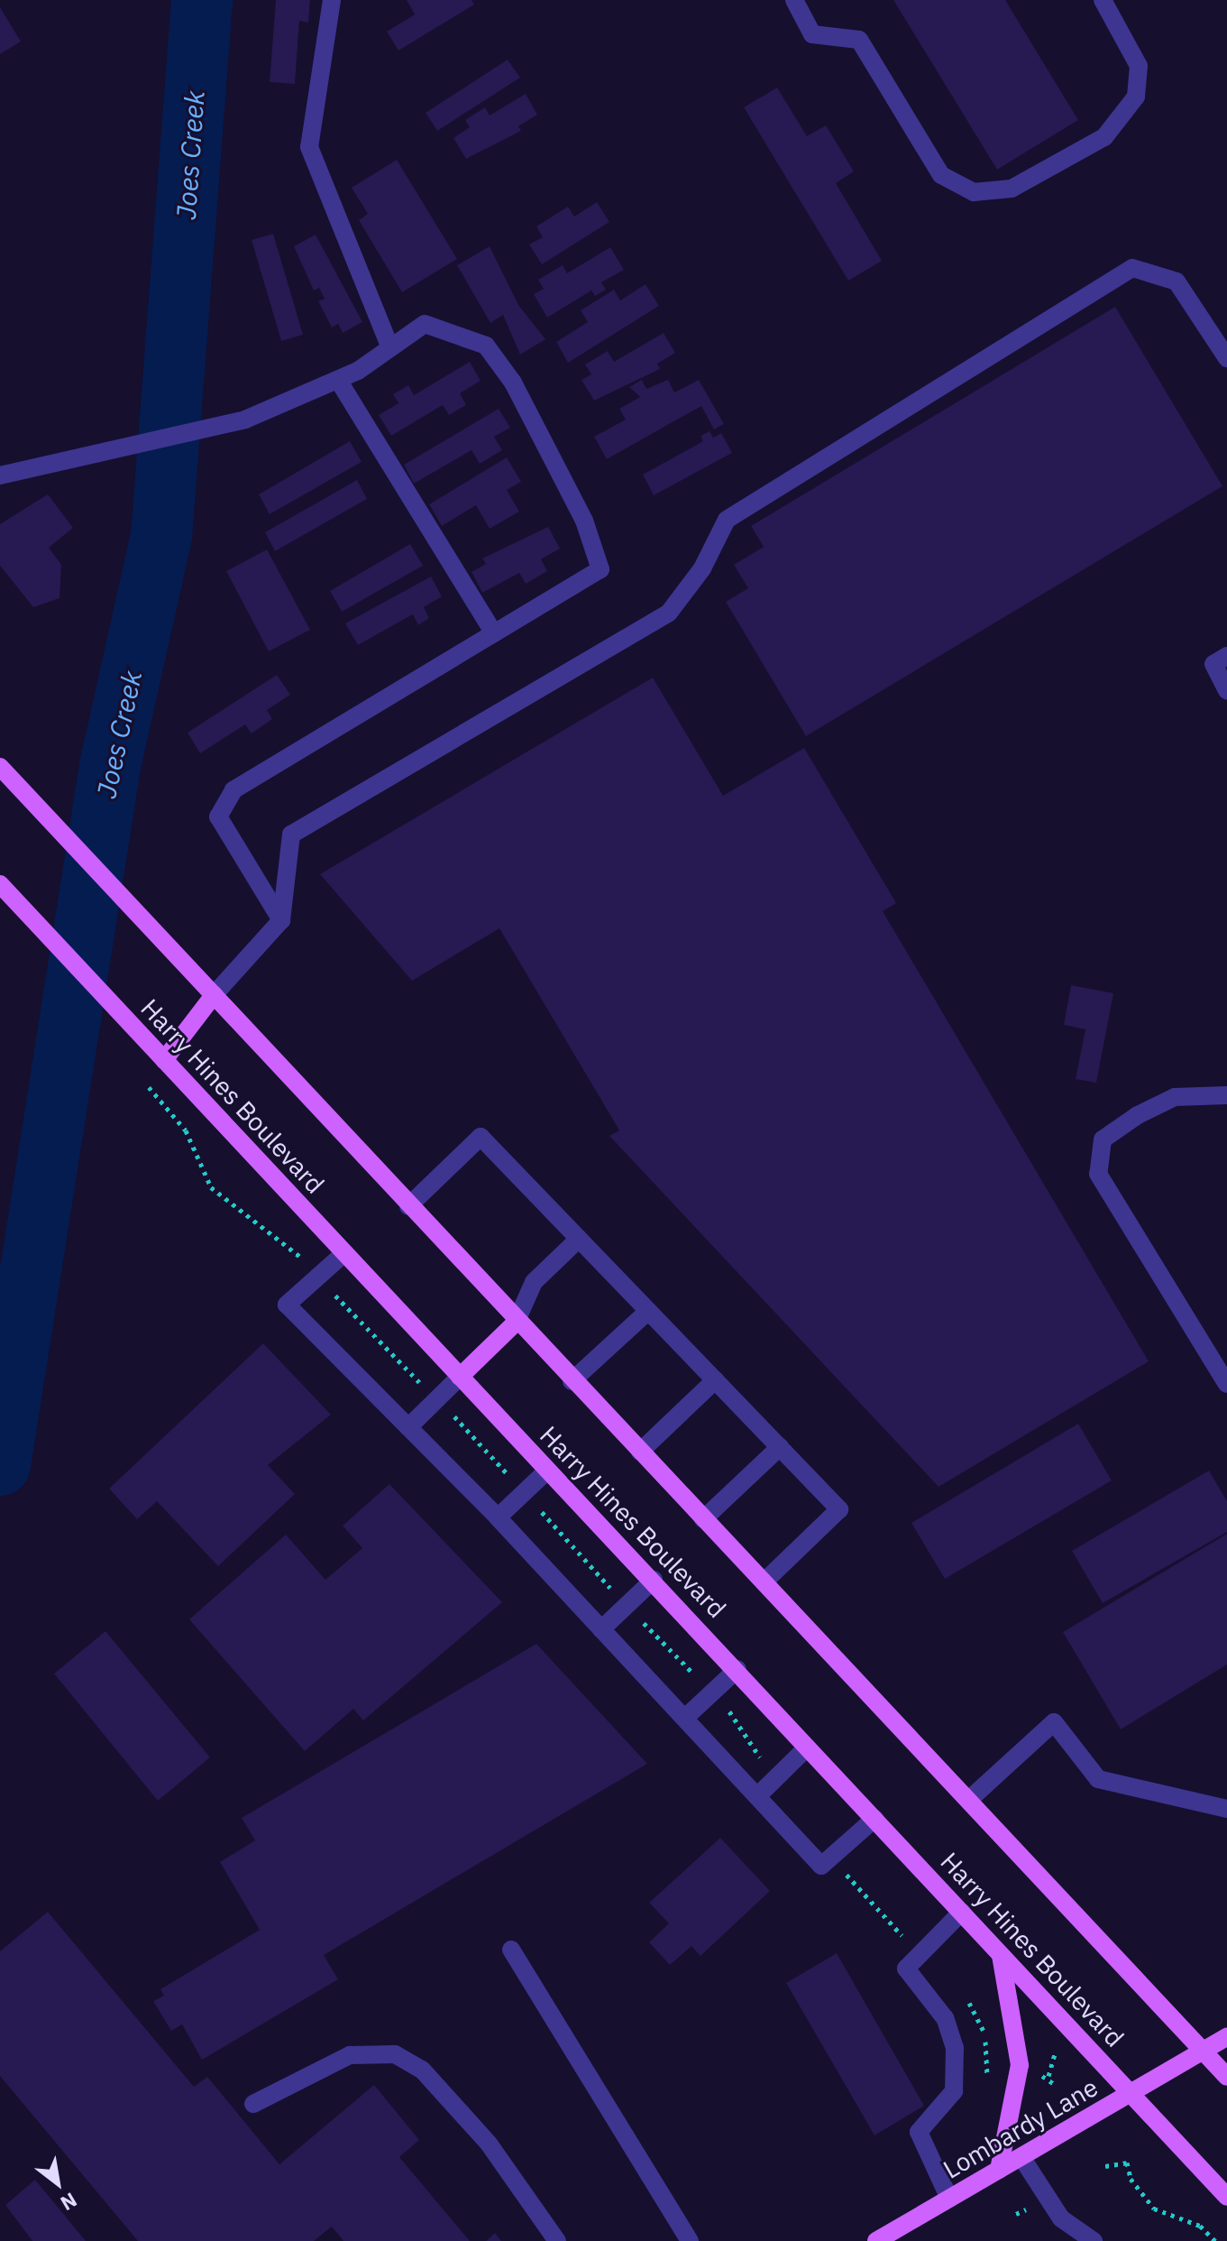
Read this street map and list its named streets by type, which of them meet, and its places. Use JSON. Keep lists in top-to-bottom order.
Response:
{
  "streets": {
    "main road": ["Harry Hines Boulevard", "Lombardy Lane"]
  },
  "crossings": [
    ["Harry Hines Boulevard", "Lombardy Lane"]
  ],
  "water": ["Joes Creek"],
  "north": "bottom right"
}
